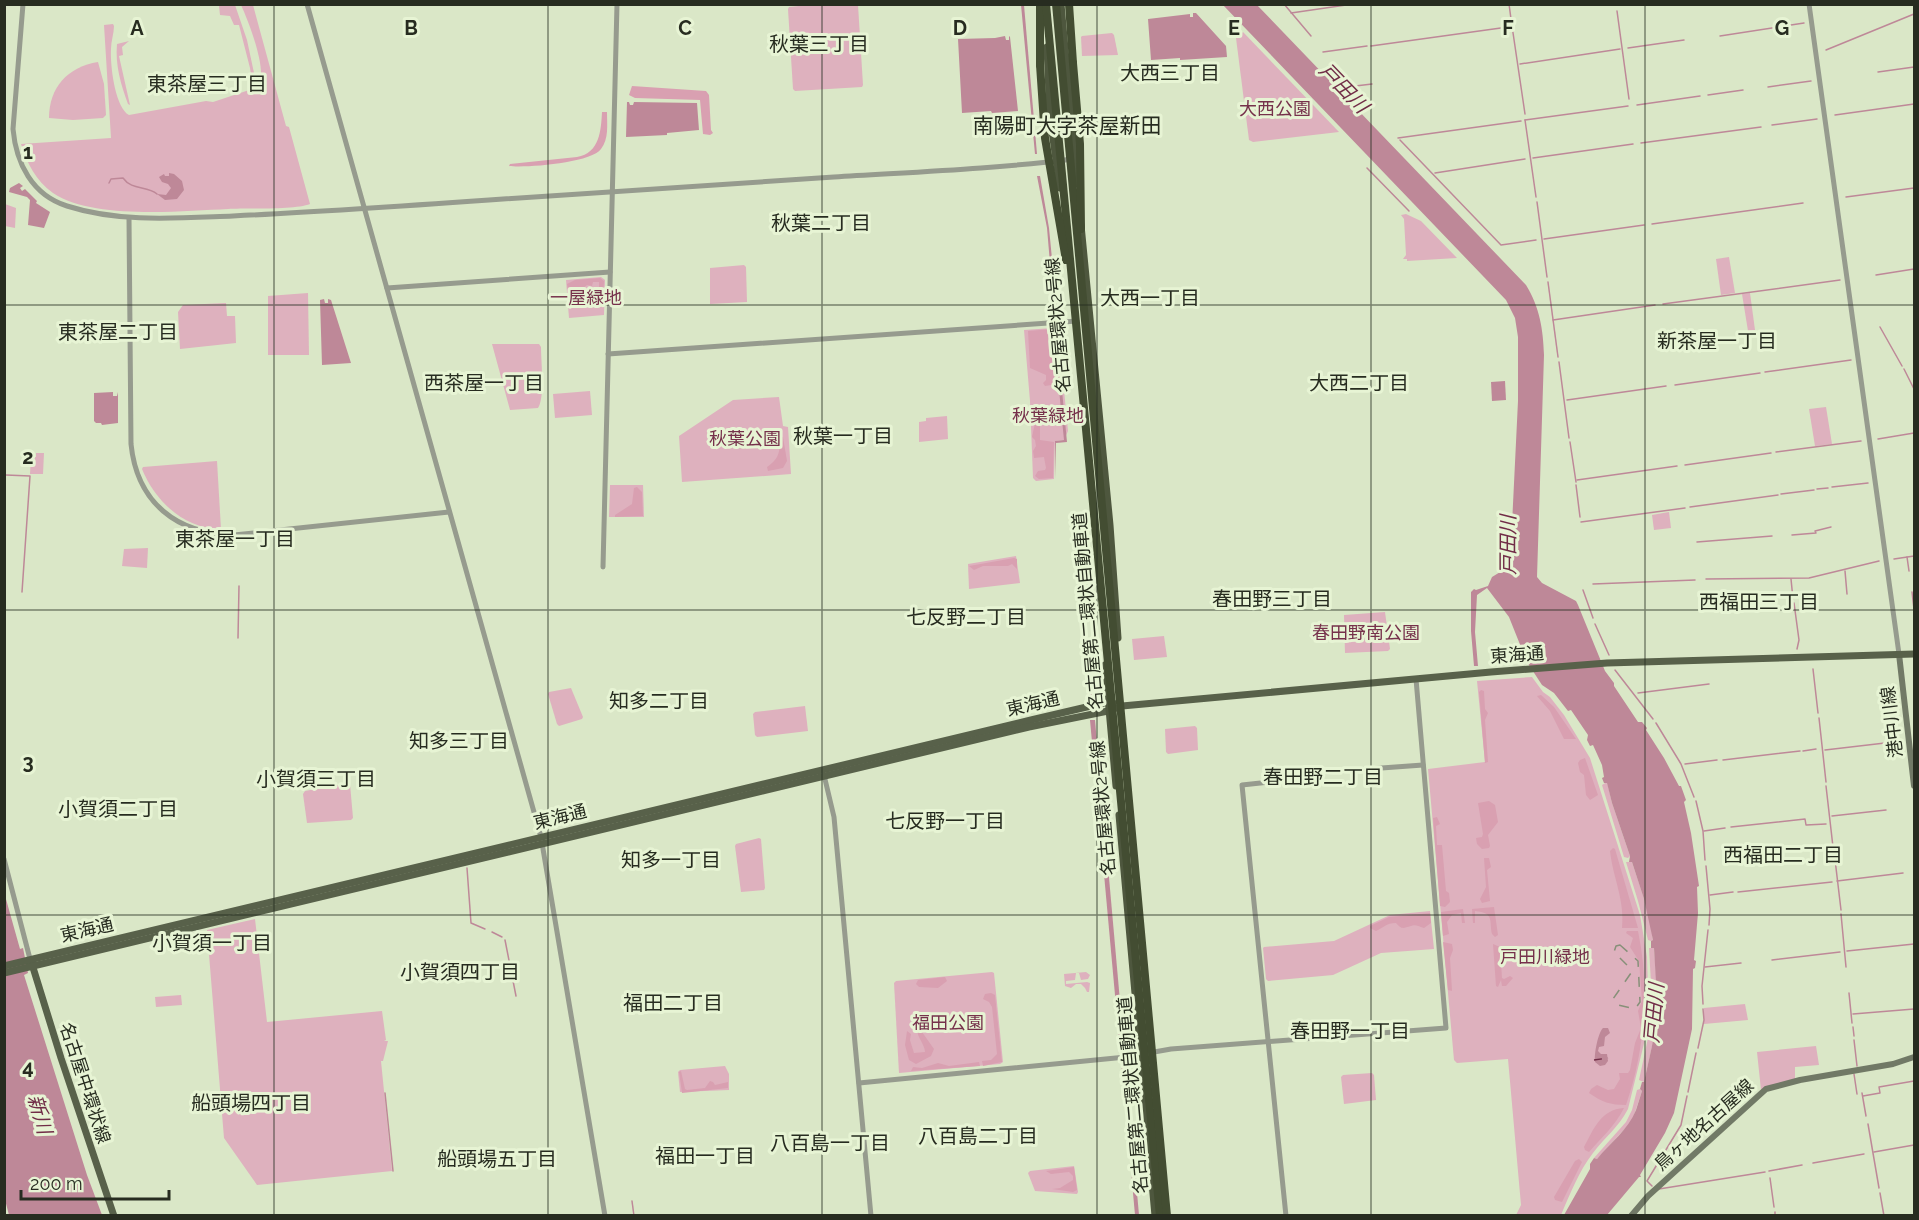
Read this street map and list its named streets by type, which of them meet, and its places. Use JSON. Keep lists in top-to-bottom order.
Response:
{
  "streets": {
    "highway": ["名古屋環状2号線", "名古屋第二環状自動車道"],
    "main road": [
      "東海通",
      "港中川線",
      "名古屋中環状線",
      "鳥ヶ地名古屋線"
    ]
  },
  "crossings": [
    ["名古屋環状2号線", "名古屋第二環状自動車道"],
    ["名古屋環状2号線", "東海通"],
    ["東海通", "港中川線"],
    ["東海通", "名古屋中環状線"]
  ],
  "districts": [
    "秋葉三丁目",
    "大西三丁目",
    "東茶屋三丁目",
    "南陽町大字茶屋新田",
    "秋葉二丁目",
    "大西一丁目",
    "東茶屋二丁目",
    "新茶屋一丁目",
    "西茶屋一丁目",
    "大西二丁目",
    "秋葉一丁目",
    "東茶屋一丁目",
    "春田野三丁目",
    "西福田三丁目",
    "七反野二丁目",
    "知多二丁目",
    "知多三丁目",
    "春田野二丁目",
    "小賀須三丁目",
    "小賀須二丁目",
    "七反野一丁目",
    "西福田二丁目",
    "知多一丁目",
    "小賀須一丁目",
    "小賀須四丁目",
    "福田二丁目",
    "春田野一丁目",
    "船頭場四丁目",
    "八百島二丁目",
    "八百島一丁目",
    "福田一丁目",
    "船頭場五丁目"
  ],
  "water": ["戸田川", "新川"],
  "parks": [
    "大西公園",
    "一屋緑地",
    "秋葉緑地",
    "秋葉公園",
    "春田野南公園",
    "戸田川緑地",
    "福田公園"
  ],
  "scale_bar": "200 m",
  "grid": {
    "columns": [
      "A",
      "B",
      "C",
      "D",
      "E",
      "F",
      "G"
    ],
    "rows": [
      "1",
      "2",
      "3",
      "4"
    ]
  }
}
